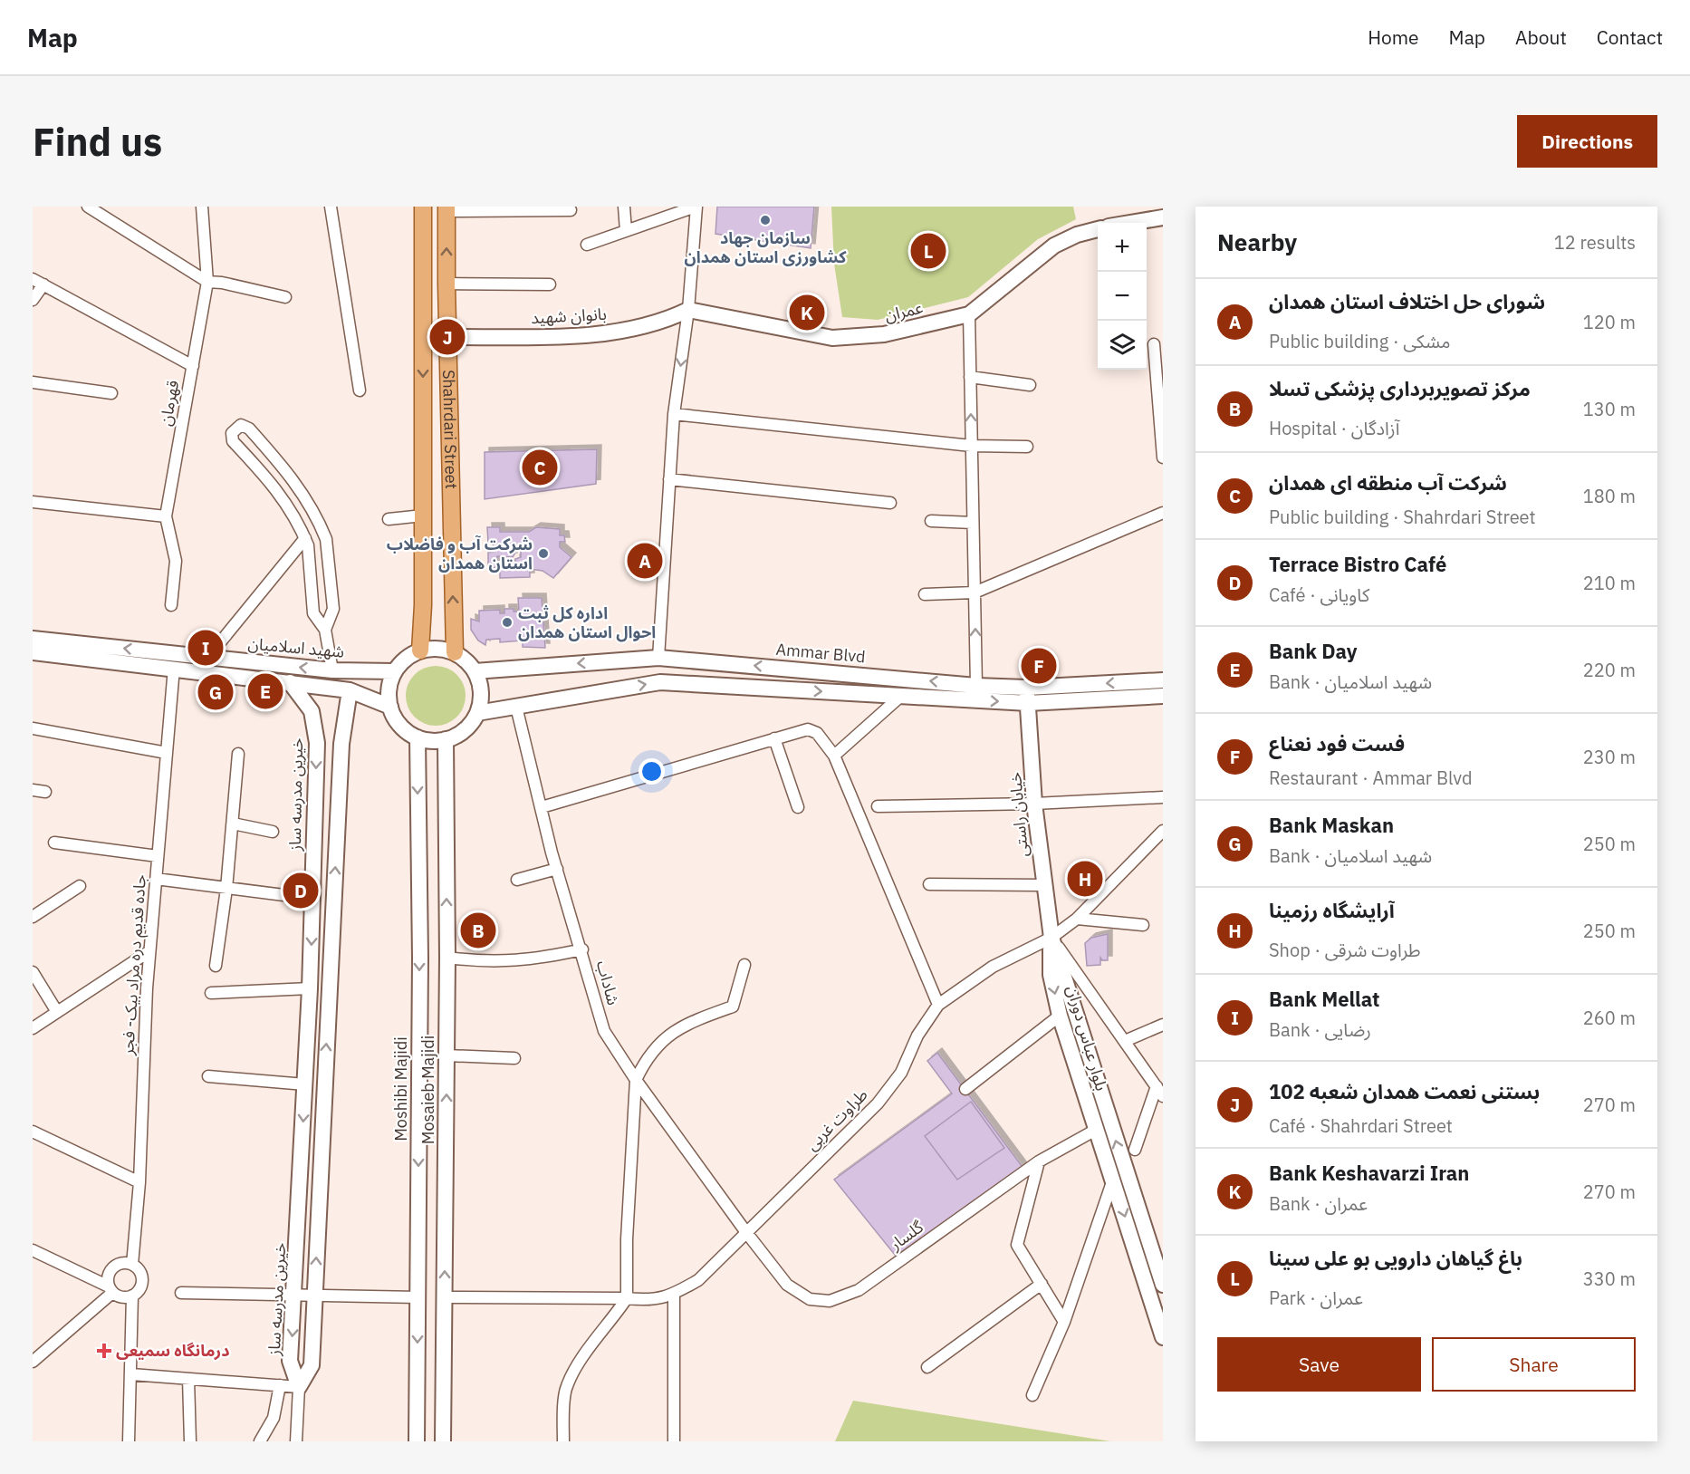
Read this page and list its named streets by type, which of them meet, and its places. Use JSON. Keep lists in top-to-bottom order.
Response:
{
  "streets": {
    "main road": [
      "عمران",
      "بانوان شهید",
      "Shahrdari Street",
      "شهید اسلامیان",
      "Ammar Blvd",
      "خیرین مدرسه ساز",
      "خیابان راستی",
      "بلوار عباس دوران",
      "Moshibi Majidi",
      "Mosaieb Majidi"
    ],
    "street": [
      "قهرمان",
      "جاده قدیم دره مراد بیک- فجر",
      "شاداب",
      "طراوت غربی",
      "گلسار"
    ]
  },
  "crossings": [
    ["عمران", "بانوان شهید"],
    ["بانوان شهید", "Shahrdari Street"],
    ["Shahrdari Street", "شهید اسلامیان"],
    ["Shahrdari Street", "Ammar Blvd"],
    ["Shahrdari Street", "Moshibi Majidi"],
    ["Shahrdari Street", "Mosaieb Majidi"],
    ["شهید اسلامیان", "Ammar Blvd"],
    ["شهید اسلامیان", "خیرین مدرسه ساز"],
    ["شهید اسلامیان", "جاده قدیم دره مراد بیک- فجر"],
    ["شهید اسلامیان", "Moshibi Majidi"],
    ["شهید اسلامیان", "Mosaieb Majidi"],
    ["Ammar Blvd", "خیابان راستی"],
    ["Ammar Blvd", "Moshibi Majidi"],
    ["Ammar Blvd", "Mosaieb Majidi"],
    ["خیابان راستی", "بلوار عباس دوران"],
    ["خیابان راستی", "طراوت غربی"],
    ["شاداب", "طراوت غربی"],
    ["شاداب", "گلسار"],
    ["بلوار عباس دوران", "طراوت غربی"],
    ["بلوار عباس دوران", "گلسار"],
    ["Moshibi Majidi", "Mosaieb Majidi"],
    ["Mosaieb Majidi", "طراوت غربی"],
    ["طراوت غربی", "گلسار"]
  ],
  "places": {
    "other": ["سازمان جهاد کشاورزی استان همدان", "شرکت آب و فاضلاب استان همدان", "اداره کل ثبت احوال استان همدان"],
    "health": ["درمانگاه سمیعی"]
  },
  "page": {
    "header": "Map",
    "nav": [
      "Home",
      "Map",
      "About",
      "Contact"
    ],
    "buttons": [
      "Directions",
      ["Save", "Share"]
    ],
    "title": "Find us",
    "heading": ["Nearby", "12 results"],
    "map_buttons": ["+", "−"],
    "pins": [
      "L",
      "K",
      "J",
      "C",
      "A",
      "I",
      "F",
      "E",
      "G",
      "H",
      "D",
      "B"
    ],
    "list": [
      {
        "mark": "A",
        "name": "شوراى حل اختلاف استان همدان",
        "note": "Public building · مشکی",
        "value": "120 m"
      },
      {
        "mark": "B",
        "name": "مرکز تصویربرداری پزشکی تسلا",
        "note": "Hospital · آزادگان",
        "value": "130 m"
      },
      {
        "mark": "C",
        "name": "شرکت آب منطقه ای همدان",
        "note": "Public building · Shahrdari Street",
        "value": "180 m"
      },
      {
        "mark": "D",
        "name": "Terrace Bistro Café",
        "note": "Café · کاویانی",
        "value": "210 m"
      },
      {
        "mark": "E",
        "name": "Bank Day",
        "note": "Bank · شهید اسلامیان",
        "value": "220 m"
      },
      {
        "mark": "F",
        "name": "فست فود نعناع",
        "note": "Restaurant · Ammar Blvd",
        "value": "230 m"
      },
      {
        "mark": "G",
        "name": "Bank Maskan",
        "note": "Bank · شهید اسلامیان",
        "value": "250 m"
      },
      {
        "mark": "H",
        "name": "آرایشگاه رزمینا",
        "note": "Shop · طراوت شرقی",
        "value": "250 m"
      },
      {
        "mark": "I",
        "name": "Bank Mellat",
        "note": "Bank · رضایی",
        "value": "260 m"
      },
      {
        "mark": "J",
        "name": "بستنی نعمت همدان شعبه 102",
        "note": "Café · Shahrdari Street",
        "value": "270 m"
      },
      {
        "mark": "K",
        "name": "Bank Keshavarzi Iran",
        "note": "Bank · عمران",
        "value": "270 m"
      },
      {
        "mark": "L",
        "name": "باغ گیاهان دارویی بو علی سینا",
        "note": "Park · عمران",
        "value": "330 m"
      }
    ]
  }
}
